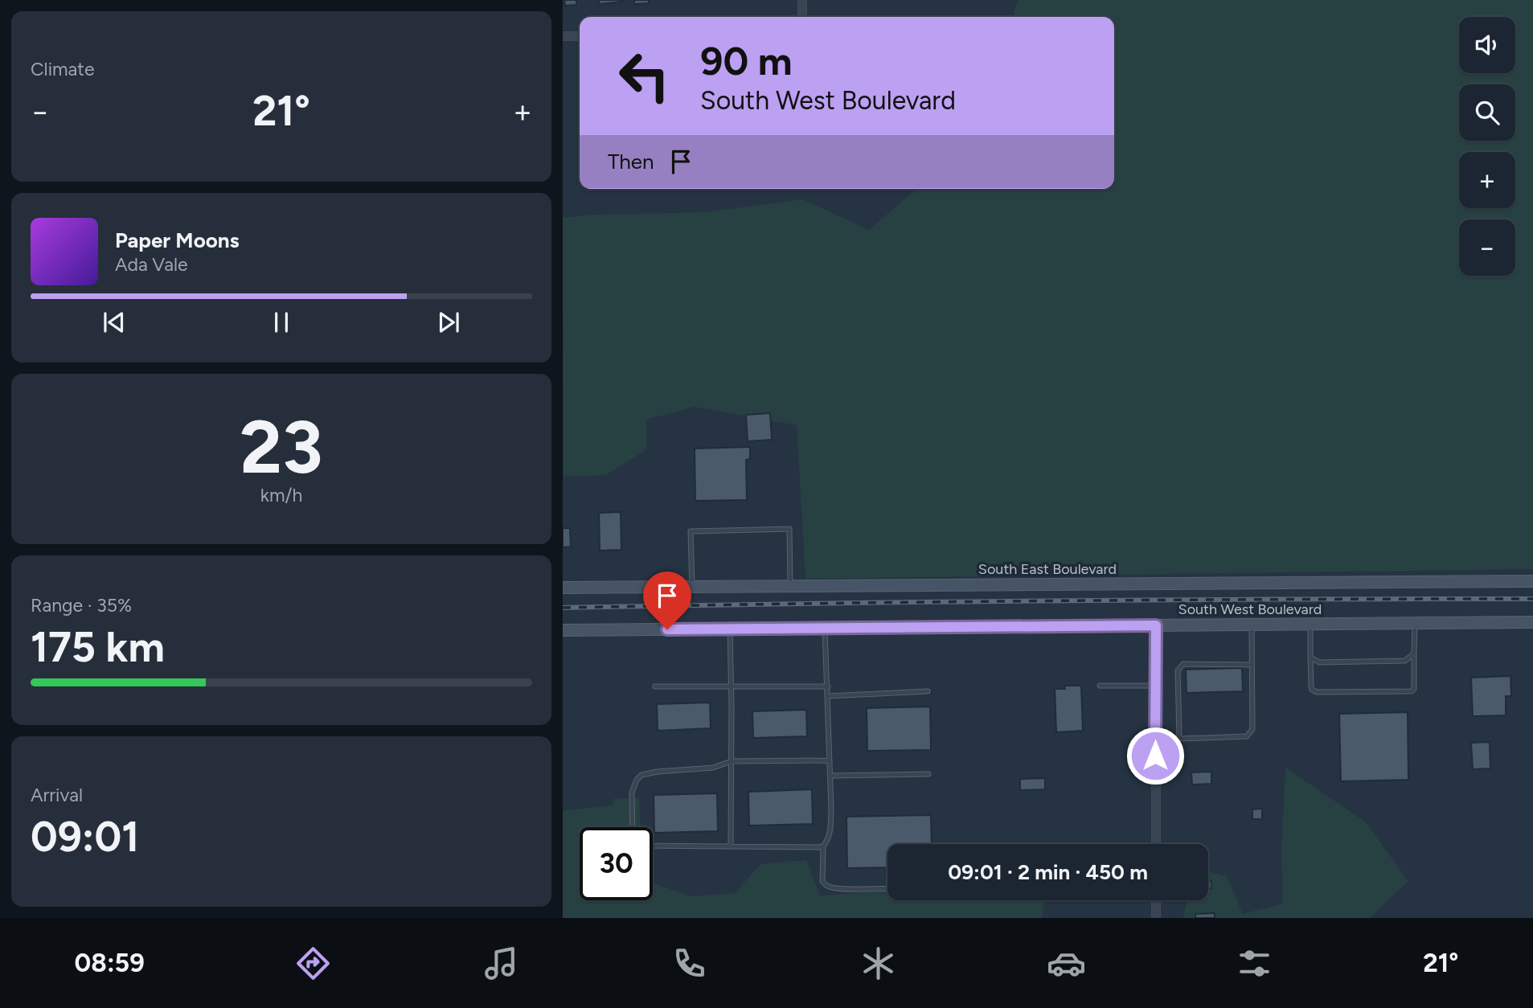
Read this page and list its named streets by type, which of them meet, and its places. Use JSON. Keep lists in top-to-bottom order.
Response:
{
  "streets": {
    "main road": ["South East Boulevard", "South West Boulevard"]
  },
  "page": {
    "tile": [
      "Climate",
      ["23", "km/h"],
      ["Range · 35%", "175 km"],
      ["Arrival", "09:01"]
    ],
    "map_buttons": ["+", "−"],
    "turn": ["90 m", "South West Boulevard"],
    "heat": ["−", "21°", "+"],
    "then": "Then",
    "song": ["Paper Moons", "Ada Vale"],
    "limit": "30",
    "trip": "09:01 · 2 min · 450 m",
    "tabs": ["08:59", "21°"]
  }
}
